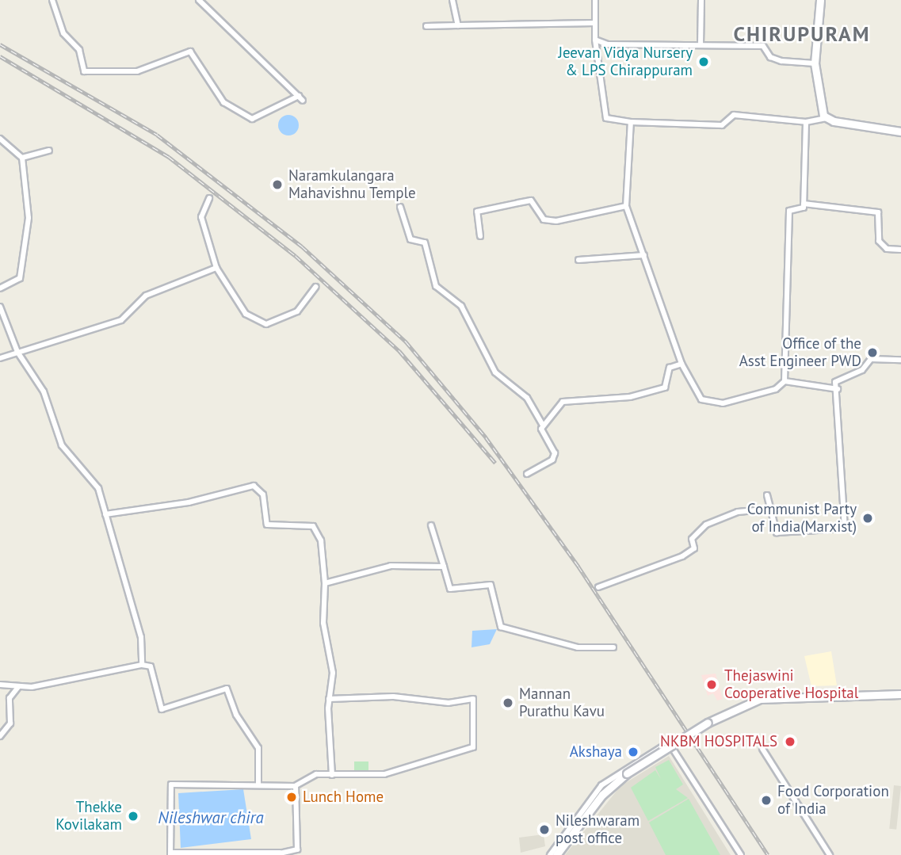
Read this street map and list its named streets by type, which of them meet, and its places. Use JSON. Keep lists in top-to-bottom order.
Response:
{
  "districts": ["CHIRUPURAM"],
  "water": ["Nileshwar chira"],
  "places": [
    "Jeevan Vidya Nursery & LPS Chirappuram",
    "Naramkulangara Mahavishnu Temple",
    "Office of the Asst Engineer PWD",
    "Communist Party of India(Marxist)",
    "Thejaswini Cooperative Hospital",
    "Mannan Purathu Kavu",
    "NKBM HOSPITALS",
    "Akshaya",
    "Lunch Home",
    "Food Corporation of India",
    "Thekke Kovilakam",
    "Nileshwaram post office"
  ]
}
